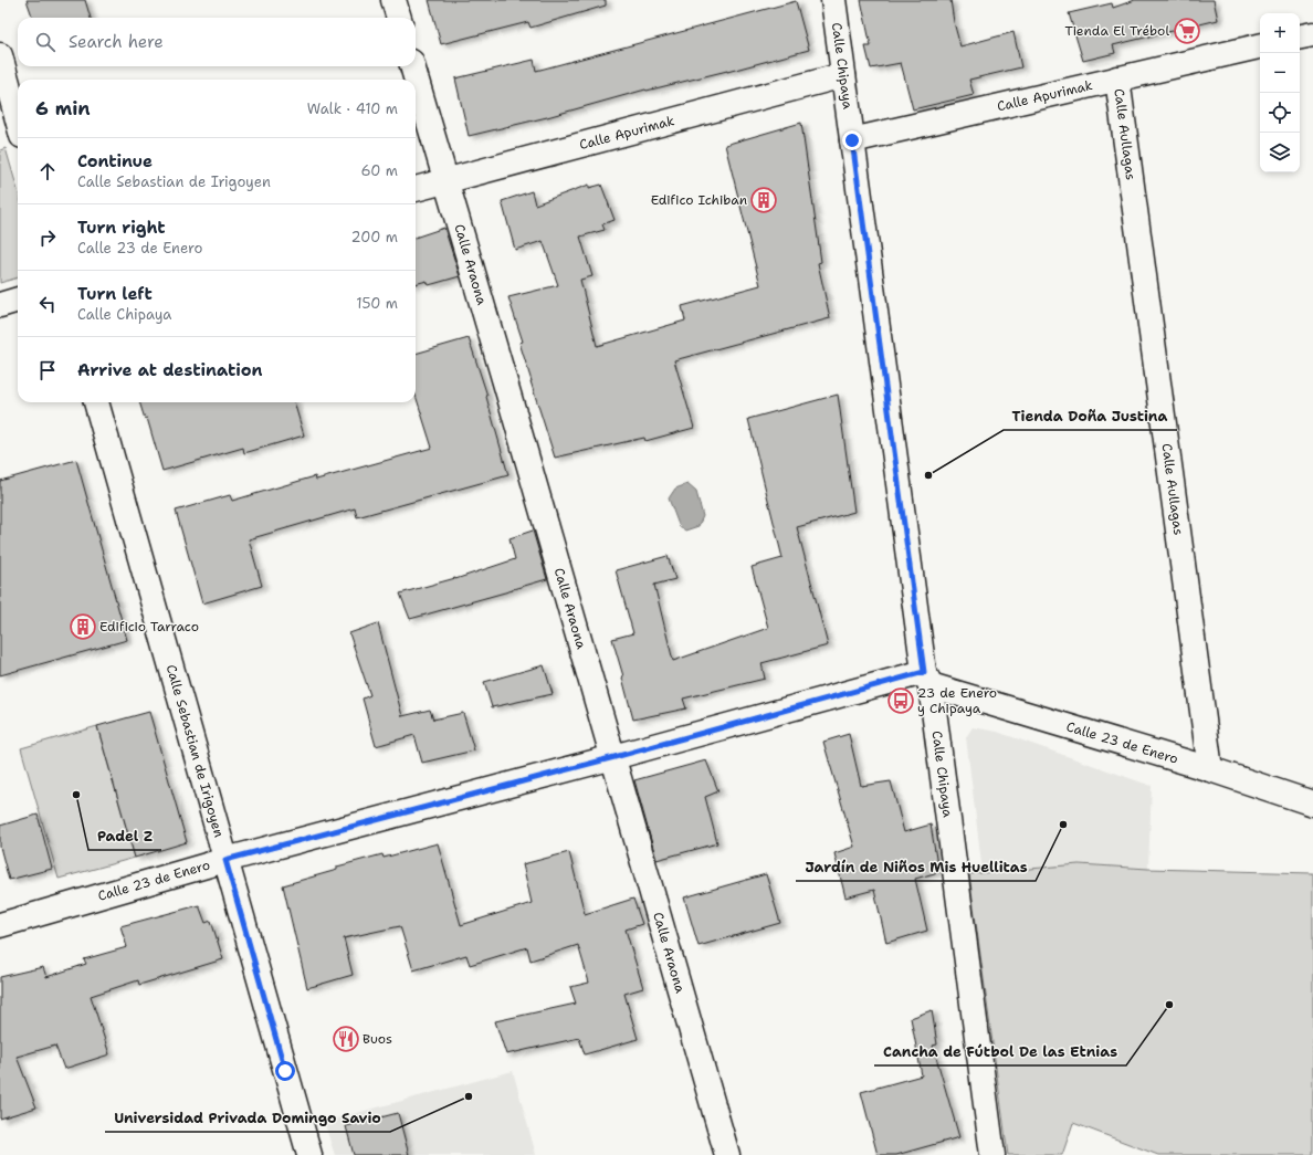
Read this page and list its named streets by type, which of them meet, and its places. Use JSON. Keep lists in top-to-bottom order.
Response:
{
  "streets": {
    "street": [
      "Calle Chipaya",
      "Calle Apurimak",
      "Calle Aullagas",
      "Calle Araona",
      "Calle 23 de Enero",
      "Calle Sebastian de Irigoyen"
    ]
  },
  "crossings": [
    ["Calle Chipaya", "Calle Apurimak"],
    ["Calle Chipaya", "Calle 23 de Enero"],
    ["Calle Apurimak", "Calle Aullagas"],
    ["Calle Apurimak", "Calle Araona"],
    ["Calle Aullagas", "Calle 23 de Enero"],
    ["Calle Araona", "Calle 23 de Enero"],
    ["Calle 23 de Enero", "Calle Sebastian de Irigoyen"]
  ],
  "places": {
    "supermarket": ["Tienda El Trébol"],
    "building": ["Edifico Ichiban", "Edificio Tarraco"],
    "other": [
      "Tienda Doña Justina",
      "Padel Z",
      "Jardín de Niños Mis Huellitas",
      "Cancha de Fútbol De las Etnias",
      "Universidad Privada Domingo Savio"
    ],
    "bus stop": ["23 de Enero y Chipaya"],
    "restaurant": ["Buos"]
  },
  "page": {
    "map_buttons": ["+", "−"],
    "search": "Search here",
    "heading": ["6 min", "Walk · 410 m"],
    "list": [
      ["Continue", "Calle Sebastian de Irigoyen", "60 m"],
      ["Turn right", "Calle 23 de Enero", "200 m"],
      ["Turn left", "Calle Chipaya", "150 m"],
      "Arrive at destination"
    ]
  }
}
